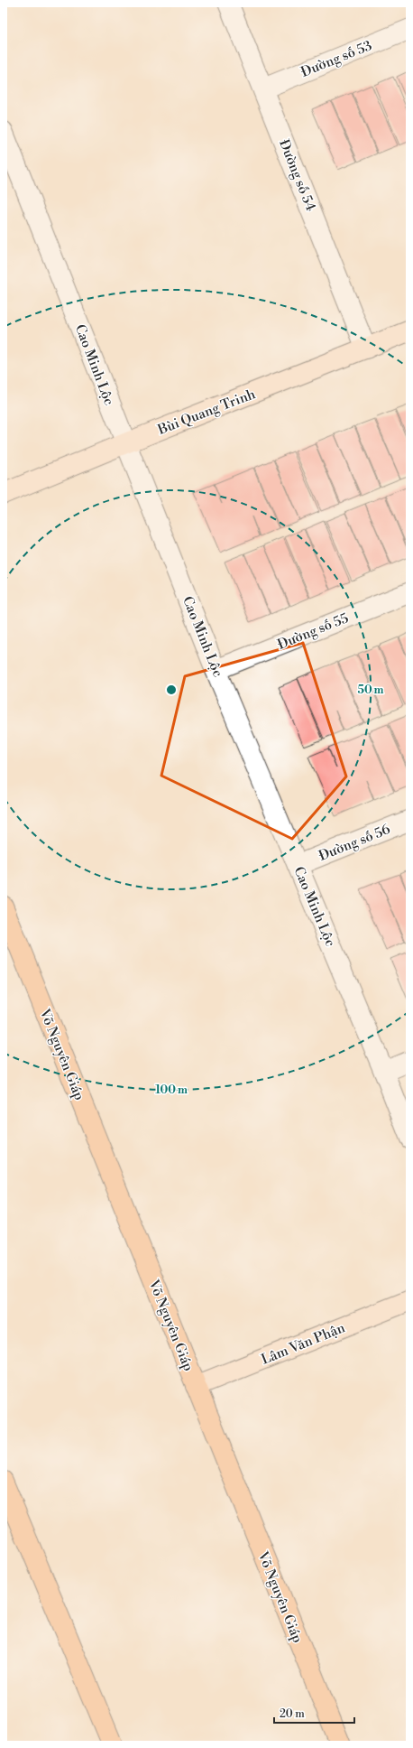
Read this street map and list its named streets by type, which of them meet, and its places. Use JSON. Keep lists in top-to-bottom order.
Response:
{
  "streets": {
    "highway": ["Võ Nguyên Giáp"],
    "street": [
      "Đường số 53",
      "Đường số 54",
      "Cao Minh Lộc",
      "Bùi Quang Trinh",
      "Đường số 55",
      "Đường số 56",
      "Lâm Văn Phận"
    ]
  },
  "crossings": [
    ["Đường số 53", "Đường số 54"],
    ["Đường số 54", "Bùi Quang Trinh"],
    ["Cao Minh Lộc", "Bùi Quang Trinh"],
    ["Cao Minh Lộc", "Đường số 55"],
    ["Cao Minh Lộc", "Đường số 56"],
    ["Võ Nguyên Giáp", "Lâm Văn Phận"]
  ],
  "scale_bar": "20 m",
  "rings": ["50 m", "100 m"]
}
